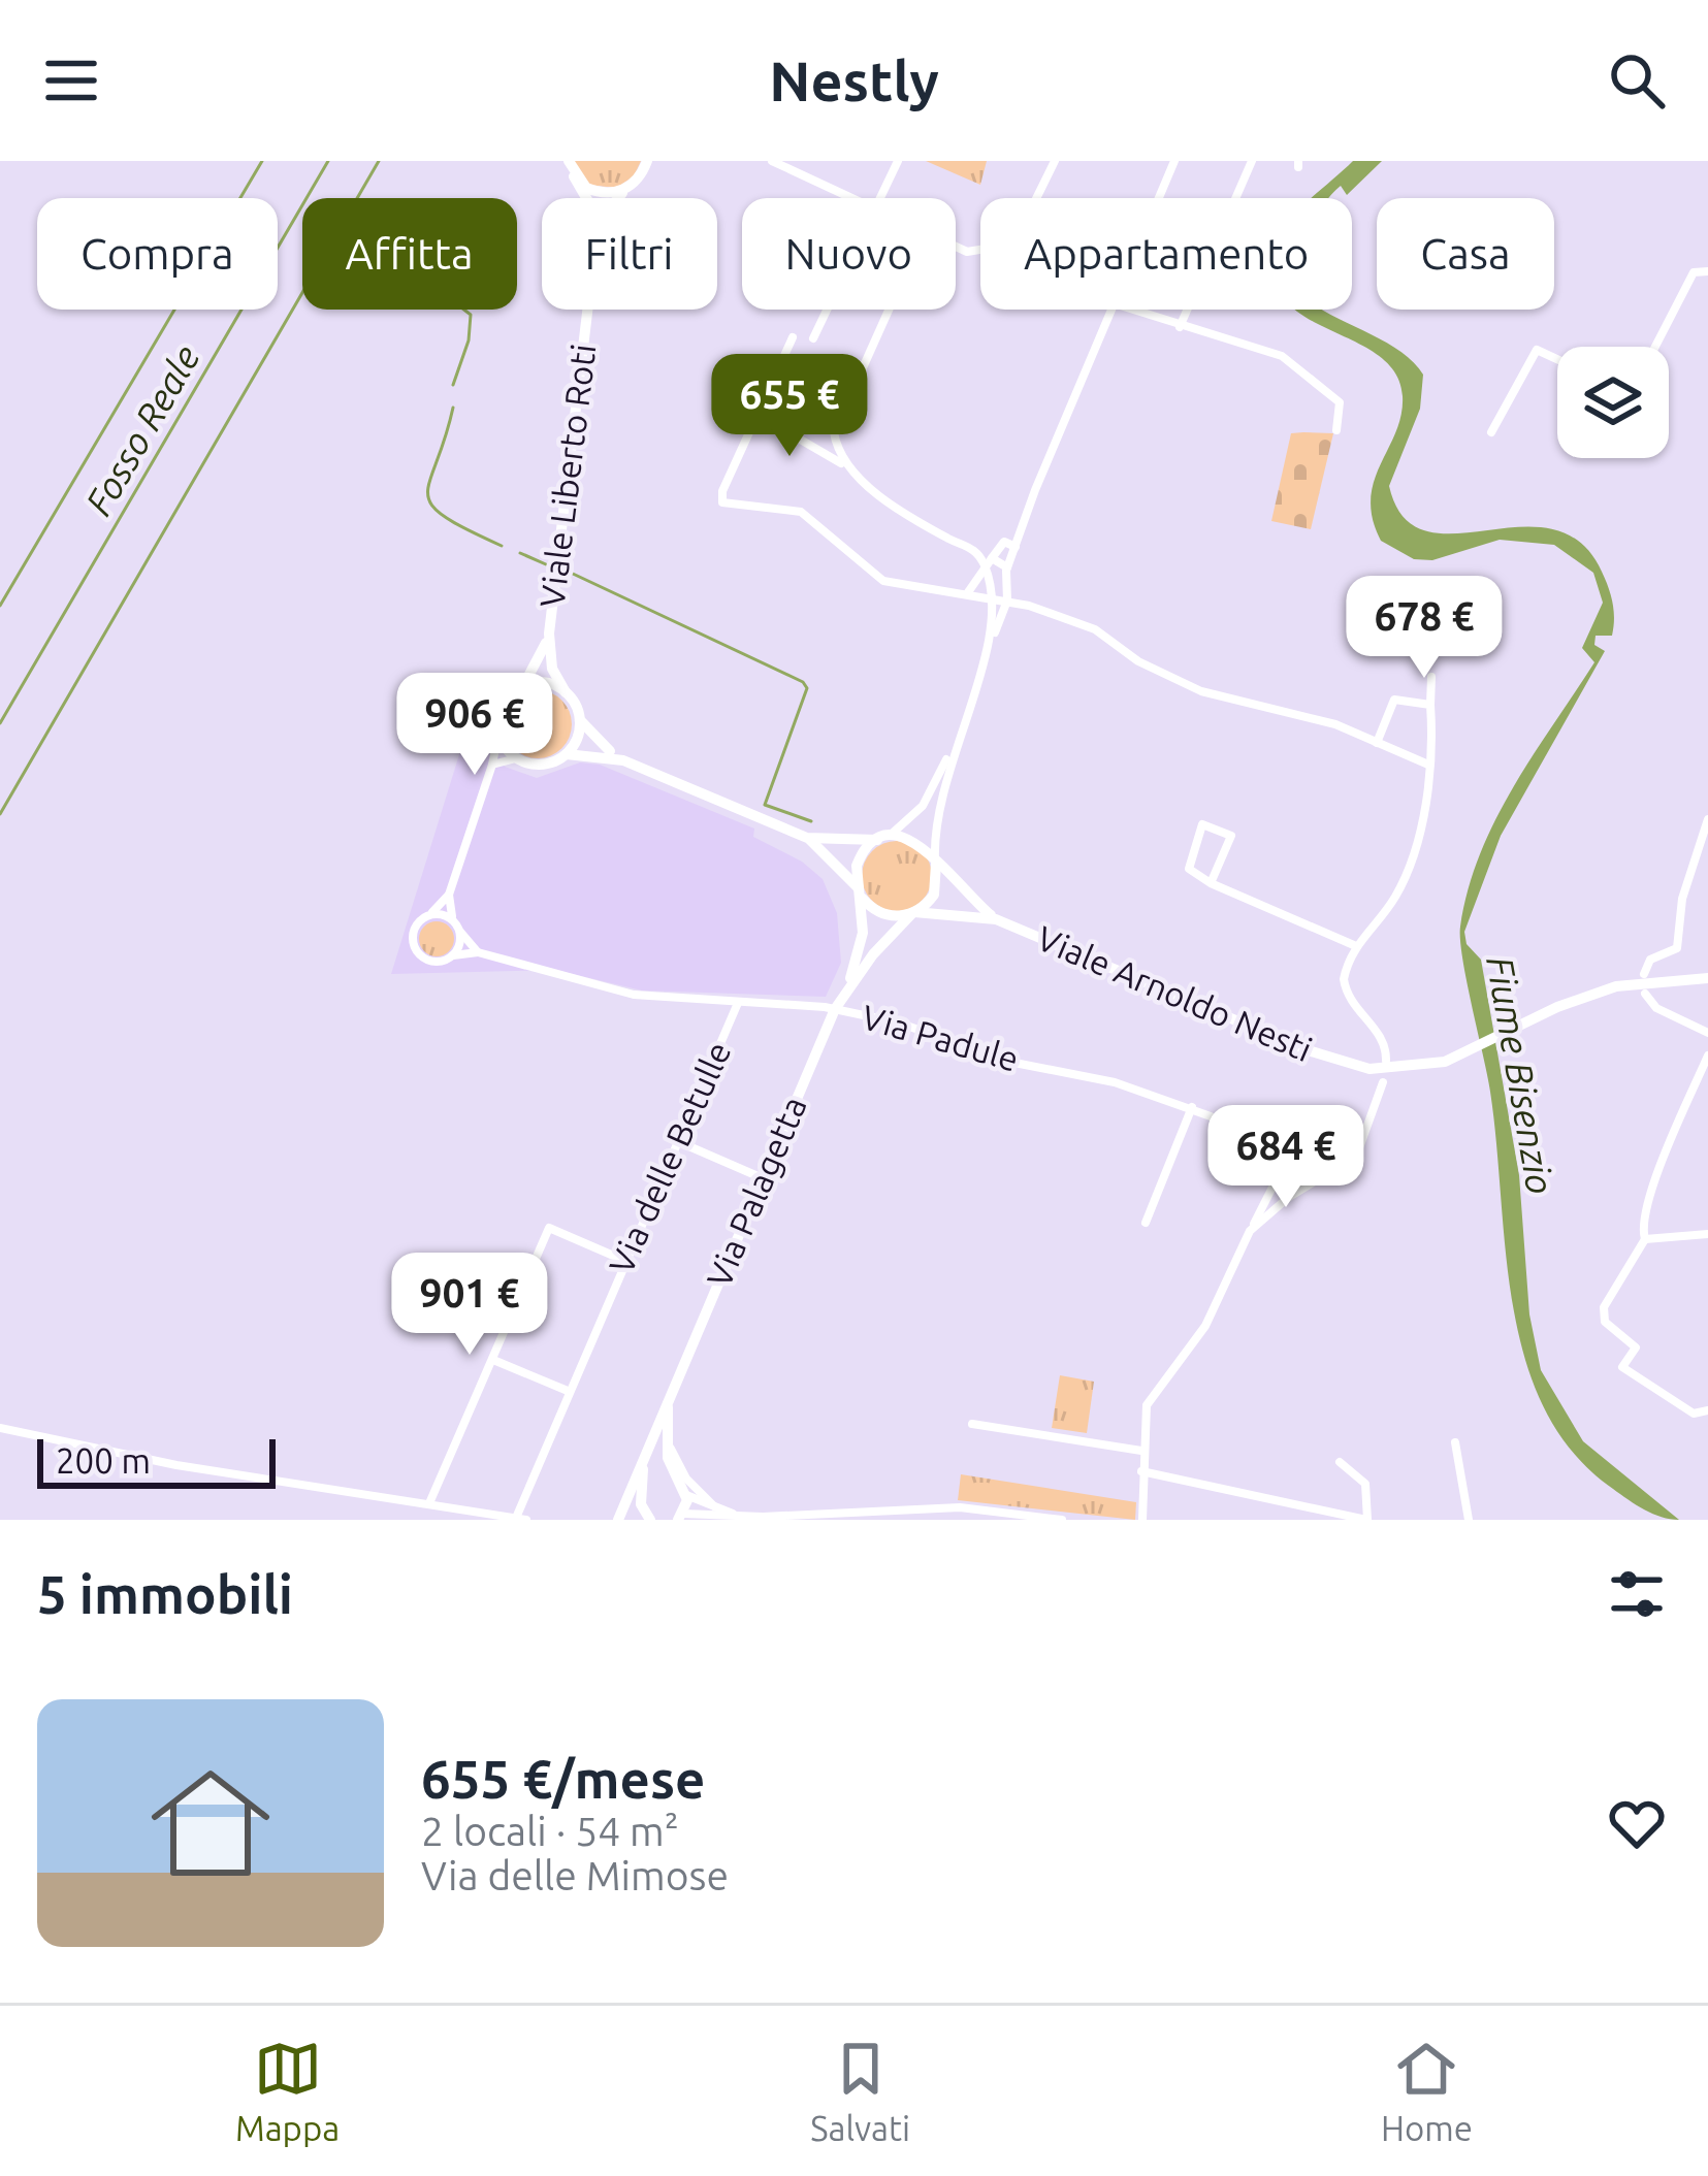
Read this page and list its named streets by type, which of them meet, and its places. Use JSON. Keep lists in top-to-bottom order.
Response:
{
  "streets": {
    "street": [
      "Viale Liberto Roti",
      "Viale Arnoldo Nesti",
      "Via Padule",
      "Via delle Betulle",
      "Via Palagetta"
    ]
  },
  "crossings": [
    ["Viale Arnoldo Nesti", "Via Palagetta"],
    ["Via Padule", "Via delle Betulle"],
    ["Via Padule", "Via Palagetta"]
  ],
  "water": ["Fosso Reale", "Fiume Bisenzio"],
  "scale_bar": "200 m",
  "page": {
    "header": "Nestly",
    "chip": [
      "Compra",
      "Affitta",
      "Filtri",
      "Nuovo",
      "Appartamento",
      "Casa"
    ],
    "price": [
      "655 €",
      "678 €",
      "906 €",
      "684 €",
      "901 €"
    ],
    "scale": "200 m",
    "heading": "5 immobili",
    "list": [
      {
        "name": "655 €/mese",
        "note": "2 locali · 54 m² · Via delle Mimose"
      }
    ],
    "tabs": ["Mappa", "Salvati", "Home"]
  }
}
